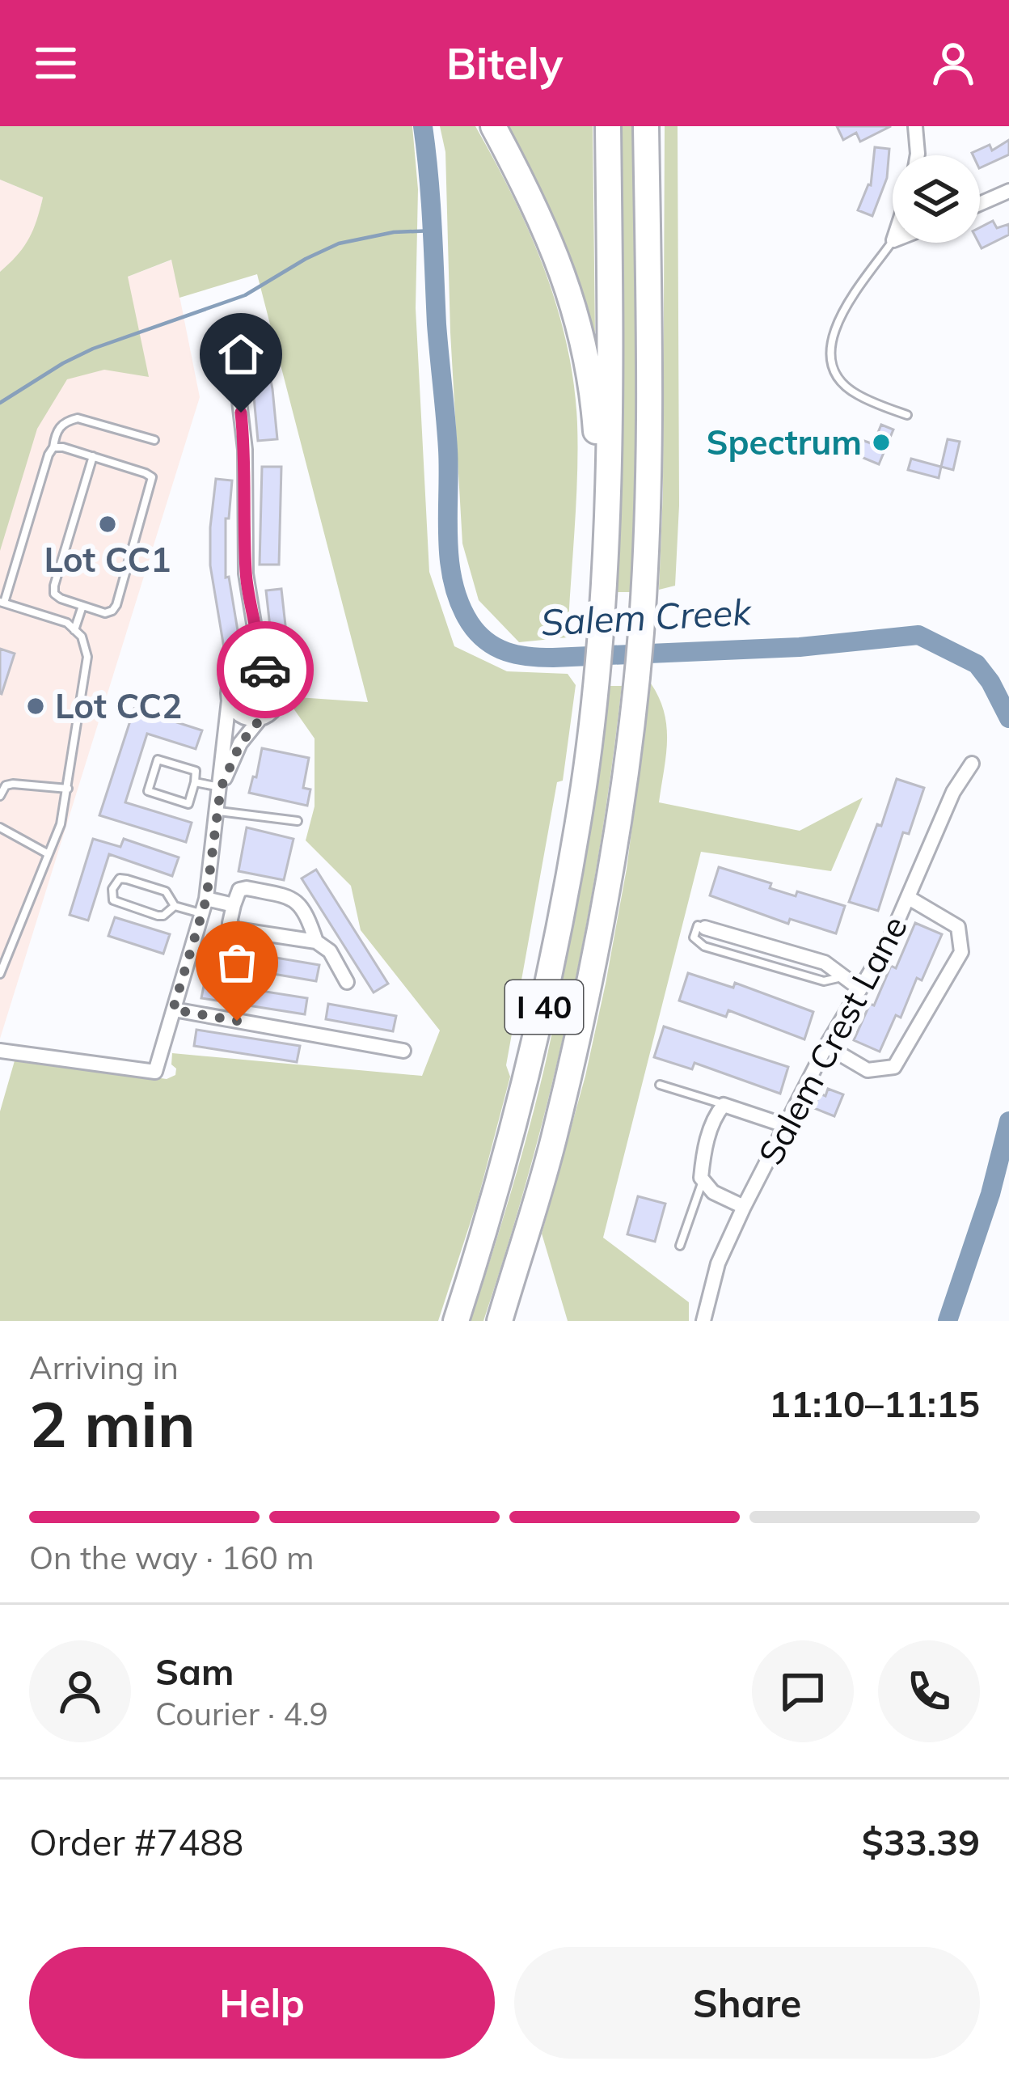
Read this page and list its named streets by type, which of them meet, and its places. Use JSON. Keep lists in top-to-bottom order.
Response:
{
  "streets": {
    "highway": ["I 40"],
    "street": ["Salem Crest Lane"]
  },
  "water": ["Salem Creek"],
  "places": ["Spectrum", "Lot CC1", "Lot CC2"],
  "page": {
    "header": "Bitely",
    "heading": ["2 min", "Arriving in", "11:10–11:15"],
    "panel": [
      "Sam",
      "Courier · 4.9",
      "Order #7488",
      "$33.39"
    ],
    "bar": "On the way · 160 m",
    "buttons": ["Help", "Share"]
  }
}
